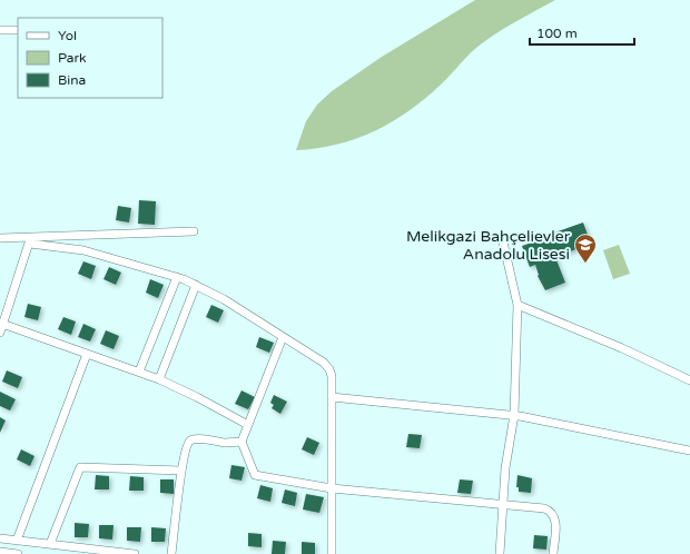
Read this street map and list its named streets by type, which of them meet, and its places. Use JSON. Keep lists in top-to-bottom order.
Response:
{
  "places": {
    "school or university": ["Melikgazi Bahçelievler Anadolu Lisesi"]
  },
  "legend": ["Yol", "Park", "Bina"],
  "scale_bar": "100 m"
}
